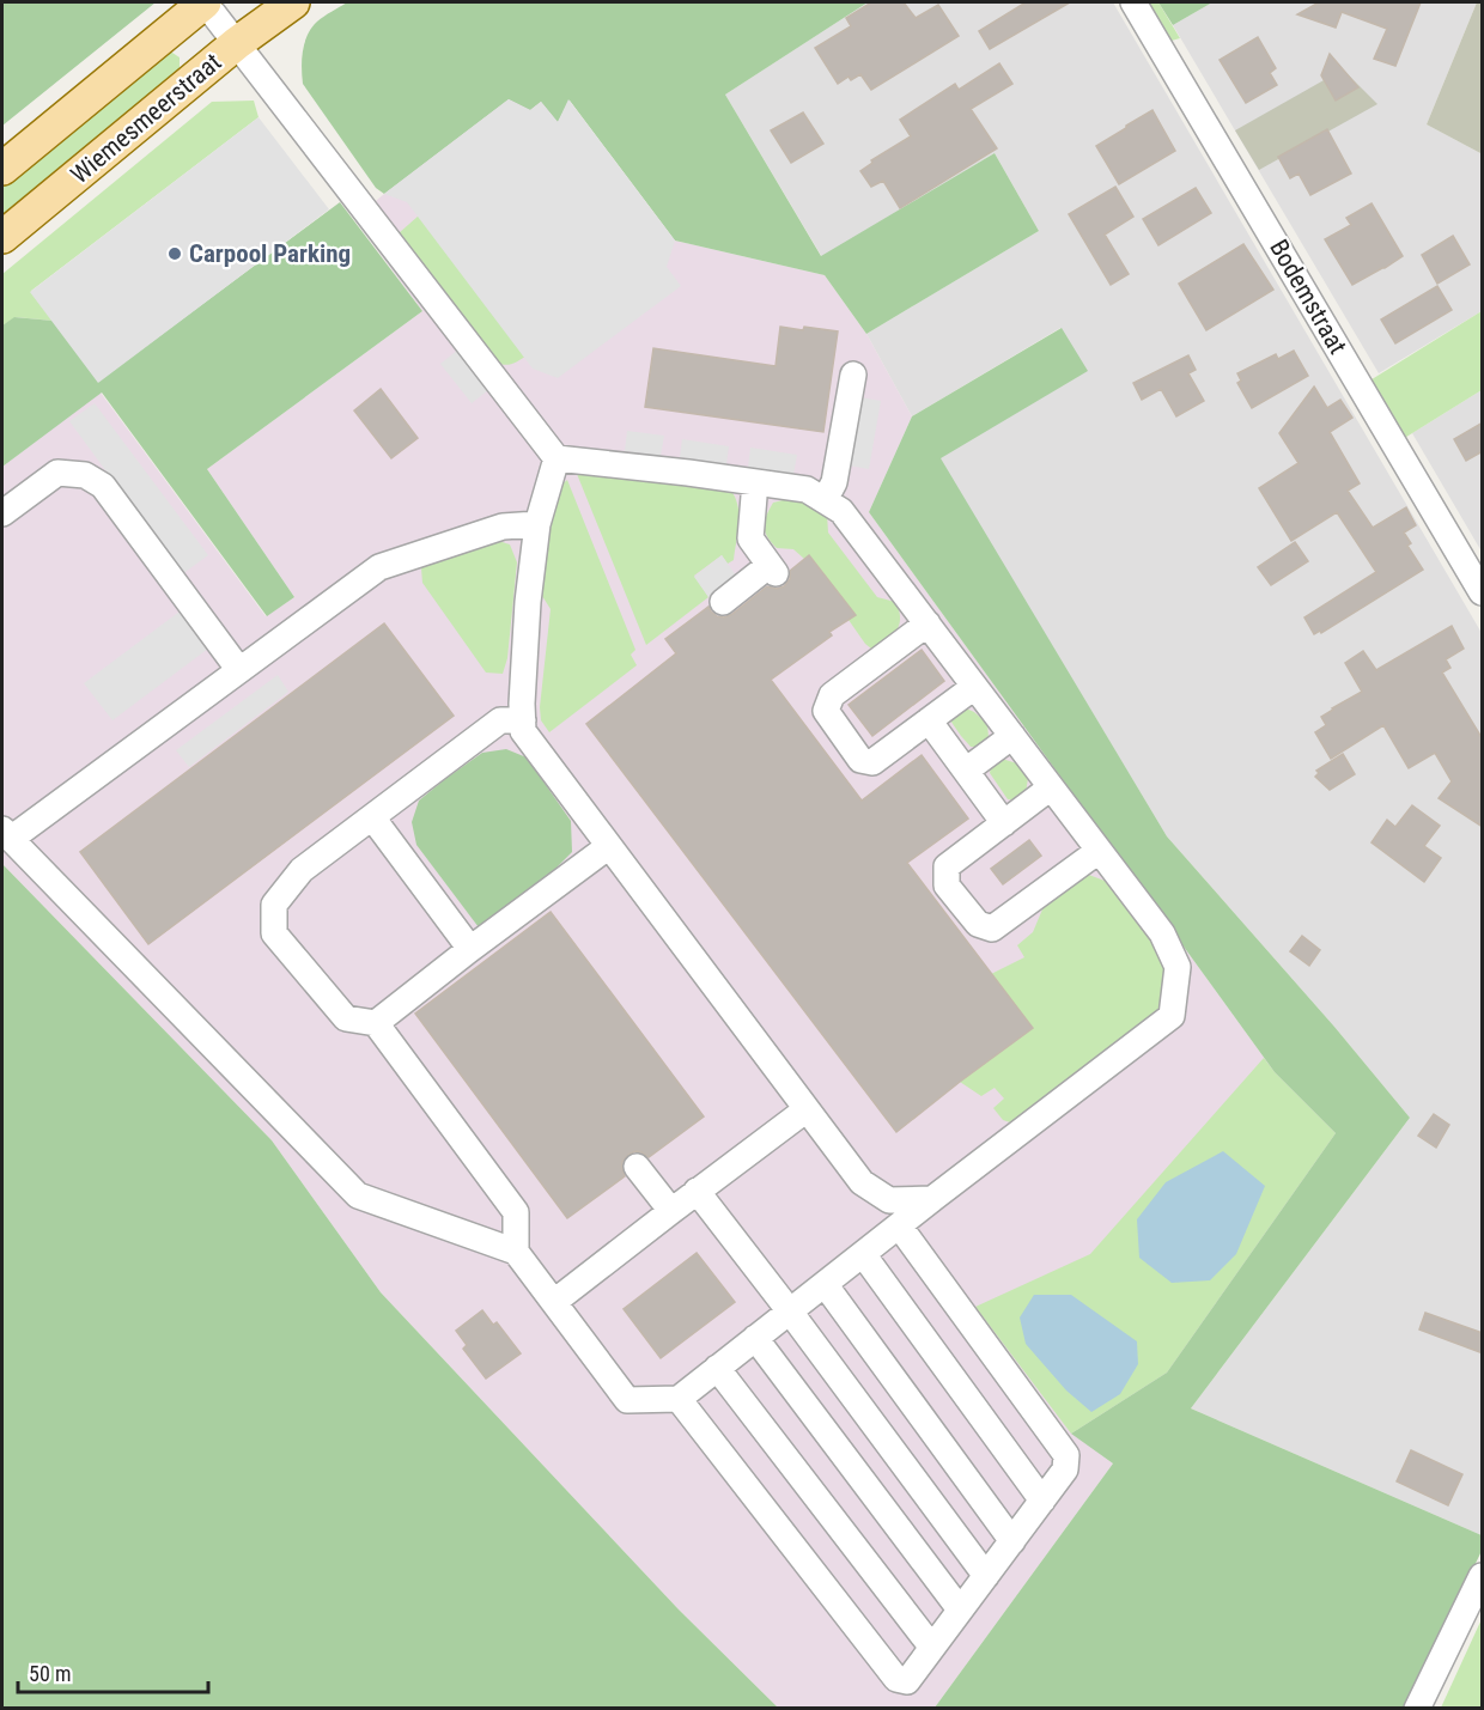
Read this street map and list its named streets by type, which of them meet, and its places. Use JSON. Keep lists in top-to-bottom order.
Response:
{
  "streets": {
    "main road": ["Wiemesmeerstraat"],
    "street": ["Bodemstraat"]
  },
  "places": ["Carpool Parking"],
  "scale_bar": "50 m"
}
